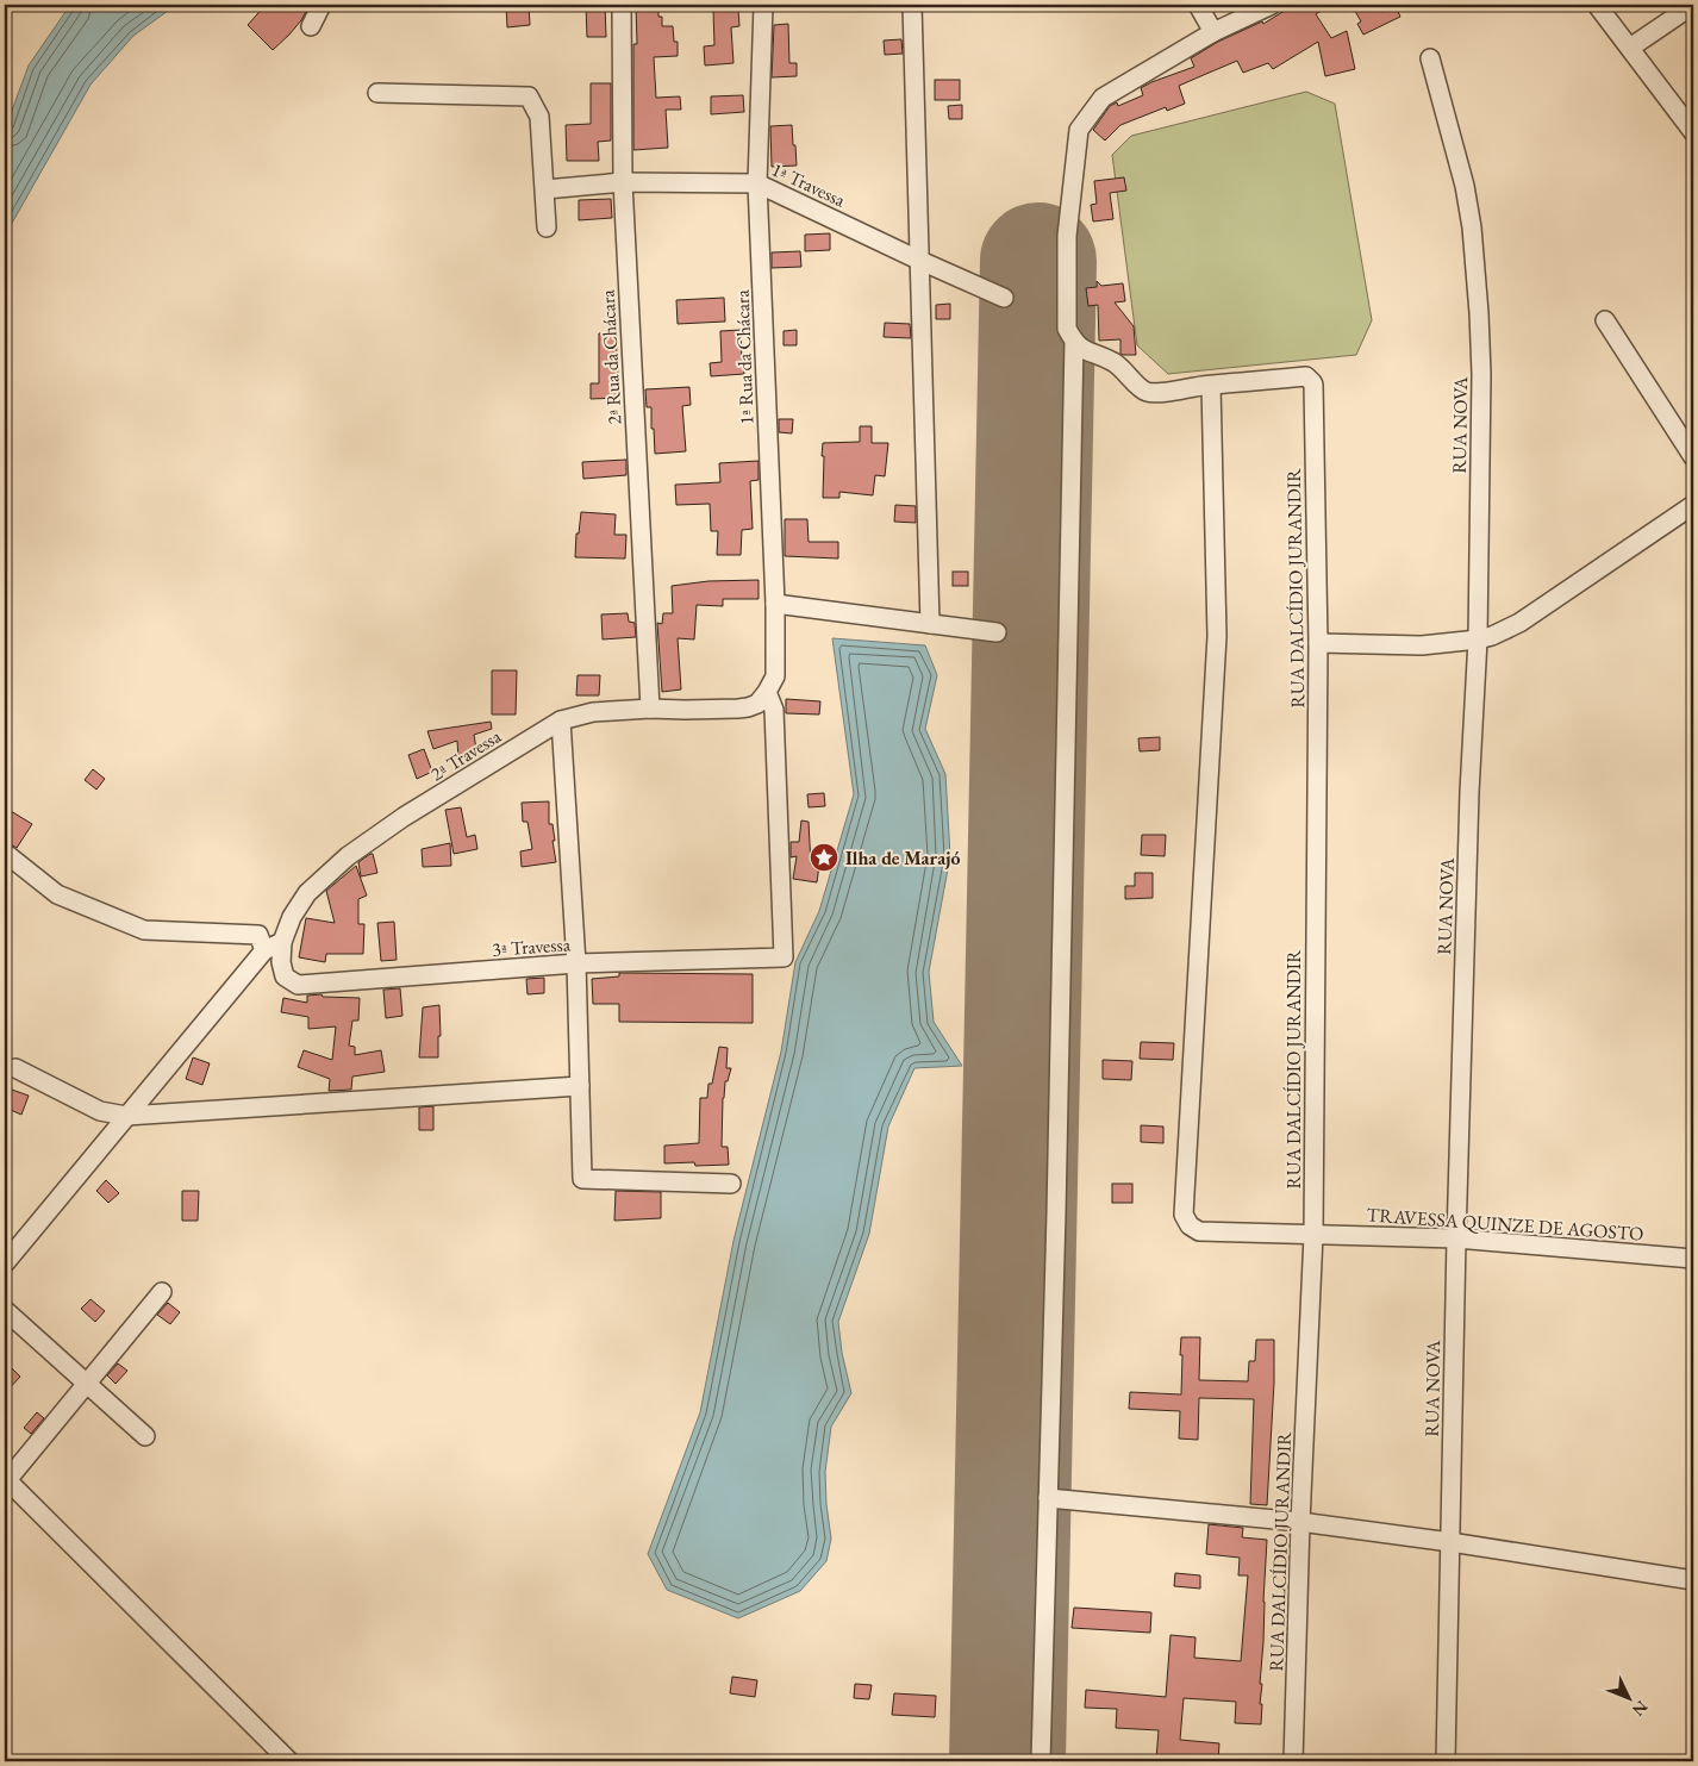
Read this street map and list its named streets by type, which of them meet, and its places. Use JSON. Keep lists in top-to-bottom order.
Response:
{
  "streets": {
    "street": [
      "1ª Travessa",
      "2ª Rua da Chácara",
      "1ª Rua da Chácara",
      "RUA NOVA",
      "RUA DALCÍDIO JURANDIR",
      "2ª Travessa",
      "3ª Travessa",
      "TRAVESSA QUINZE DE AGOSTO"
    ]
  },
  "crossings": [
    ["1ª Travessa", "2ª Rua da Chácara"],
    ["1ª Travessa", "1ª Rua da Chácara"],
    ["2ª Rua da Chácara", "2ª Travessa"],
    ["1ª Rua da Chácara", "2ª Travessa"],
    ["1ª Rua da Chácara", "3ª Travessa"],
    ["RUA NOVA", "TRAVESSA QUINZE DE AGOSTO"],
    ["RUA DALCÍDIO JURANDIR", "TRAVESSA QUINZE DE AGOSTO"],
    ["2ª Travessa", "3ª Travessa"]
  ],
  "places": {
    "place": ["Ilha de Marajó"]
  },
  "north": "bottom right"
}
